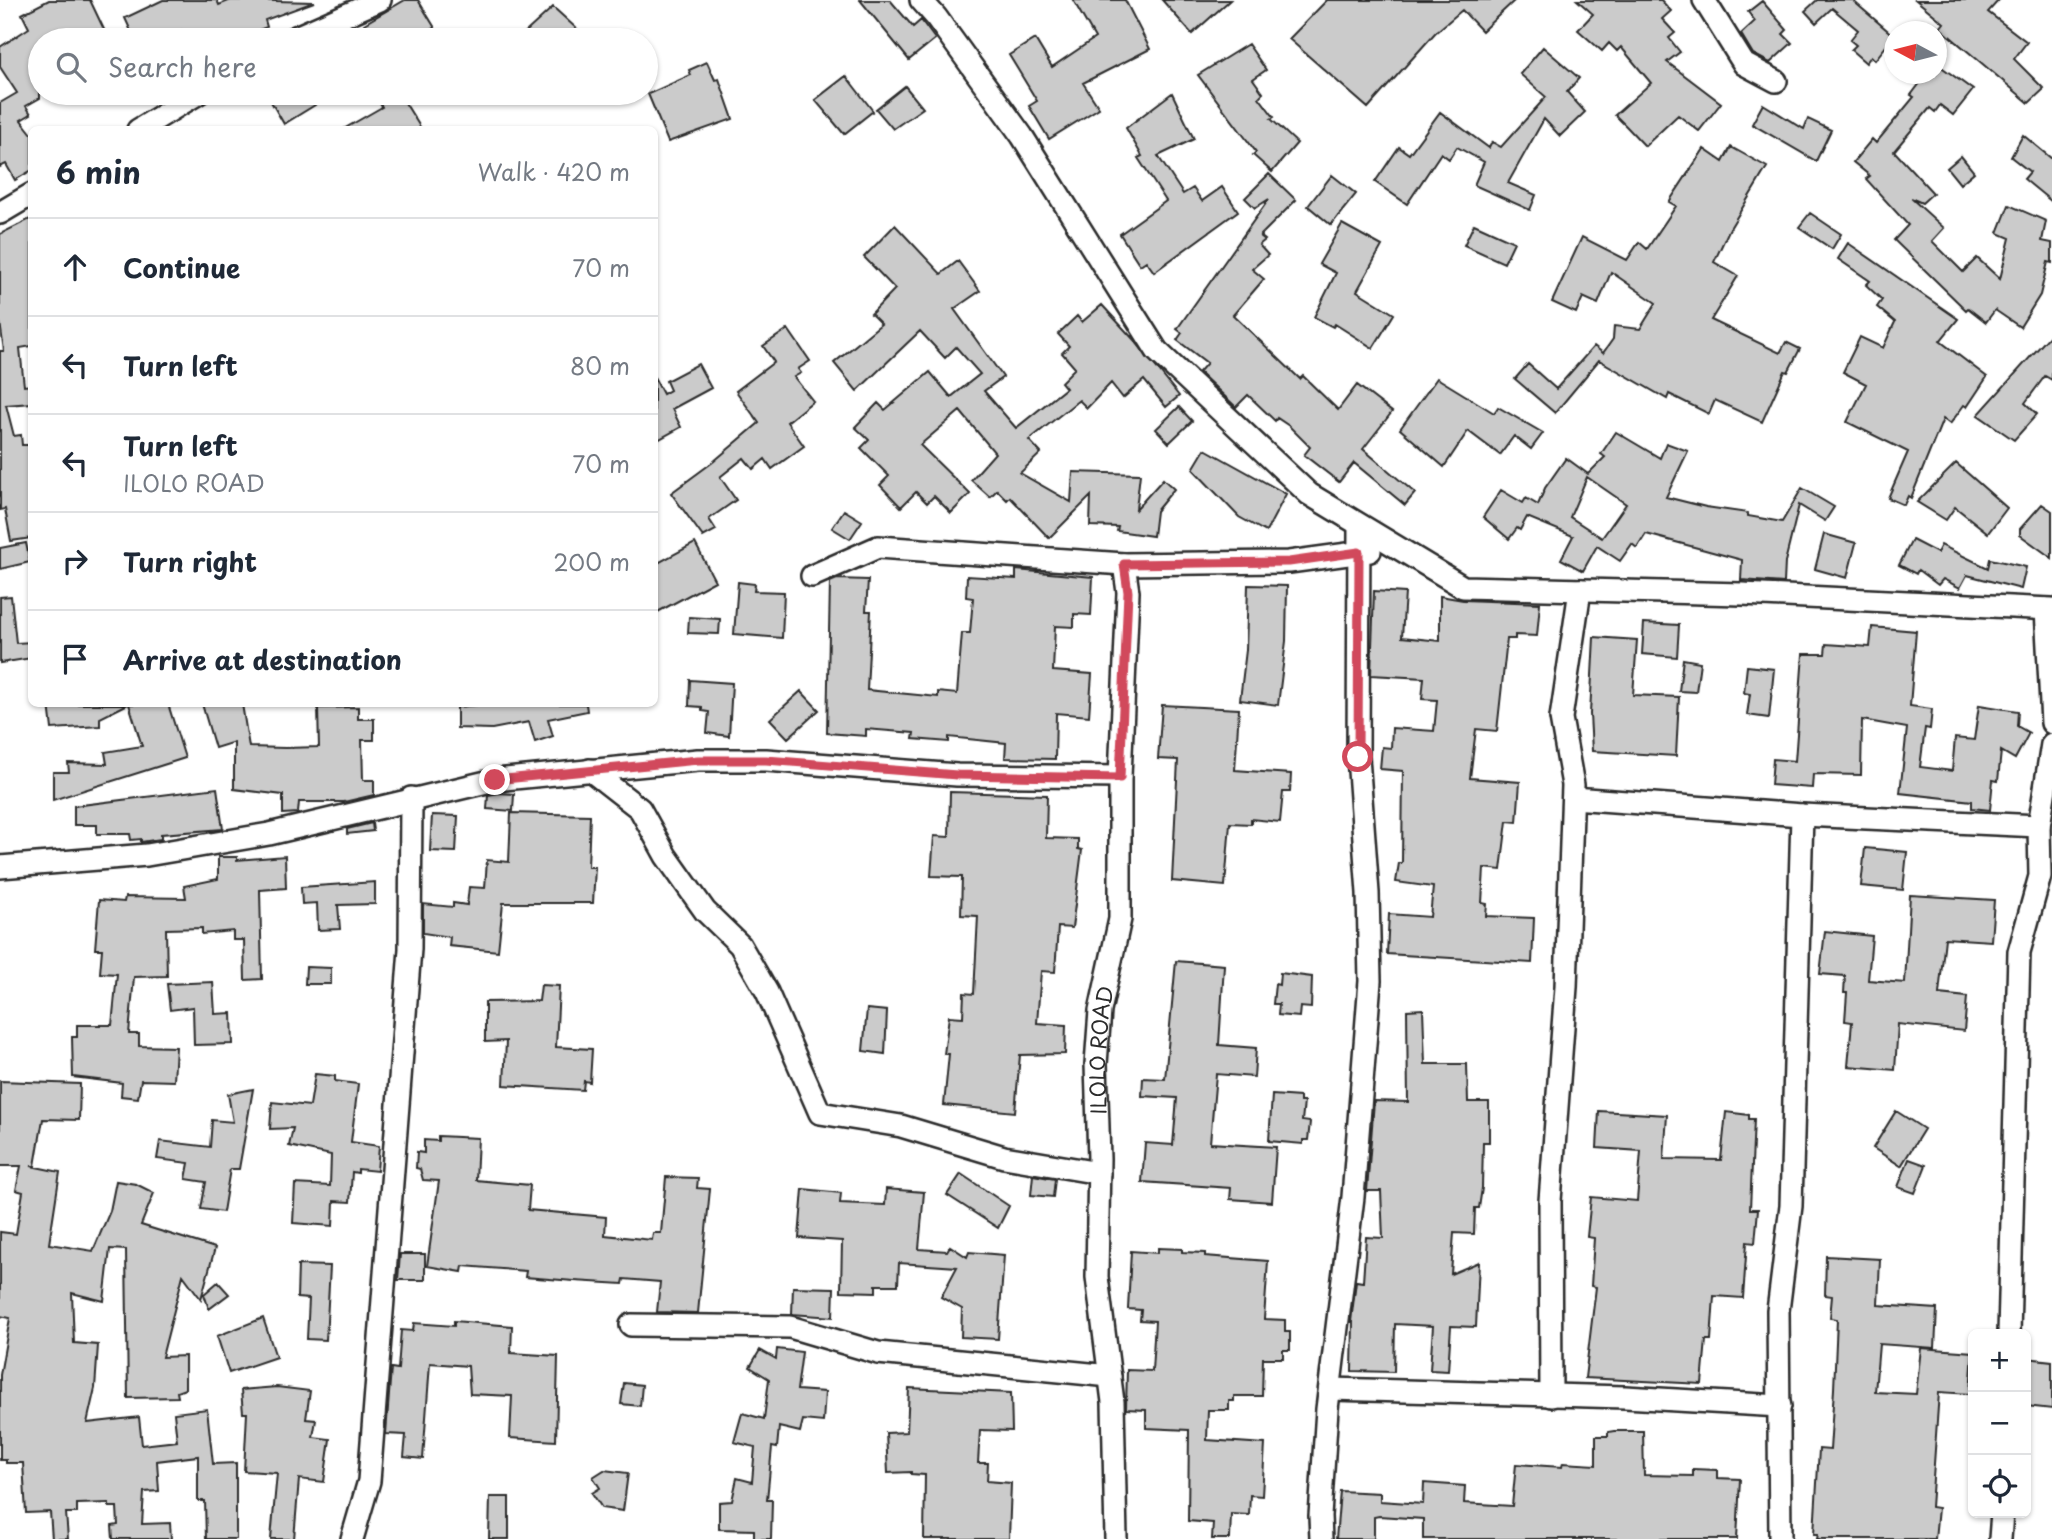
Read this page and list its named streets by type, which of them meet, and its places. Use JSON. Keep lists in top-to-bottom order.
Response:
{
  "streets": {
    "street": ["ILOLO ROAD"]
  },
  "north": "left",
  "page": {
    "search": "Search here",
    "heading": ["6 min", "Walk · 420 m"],
    "list": [
      ["Continue", "70 m"],
      ["Turn left", "80 m"],
      ["Turn left", "ILOLO ROAD", "70 m"],
      ["Turn right", "200 m"],
      "Arrive at destination"
    ],
    "map_buttons": ["+", "−"]
  }
}
